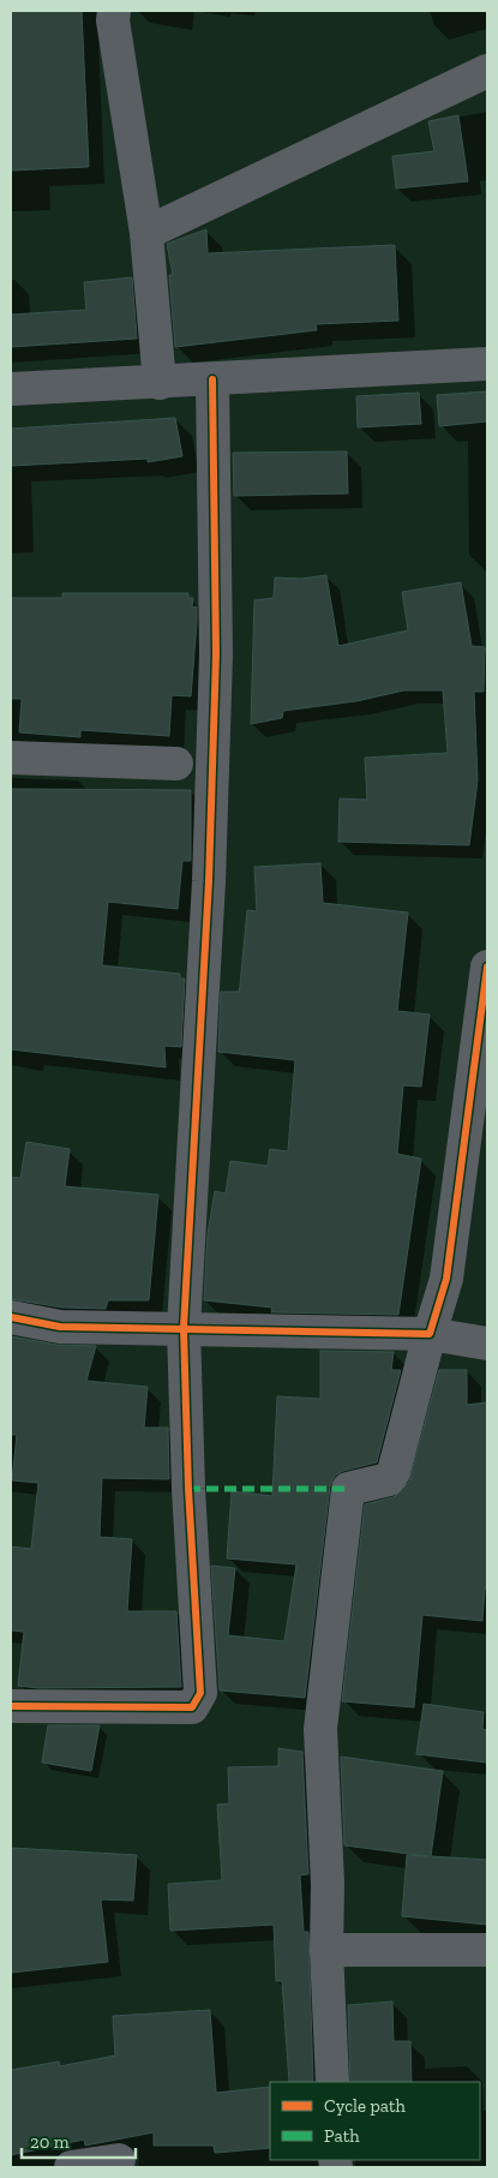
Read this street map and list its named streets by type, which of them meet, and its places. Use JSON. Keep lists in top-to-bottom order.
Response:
{
  "legend": ["Cycle path", "Path"],
  "scale_bar": "20 m"
}
